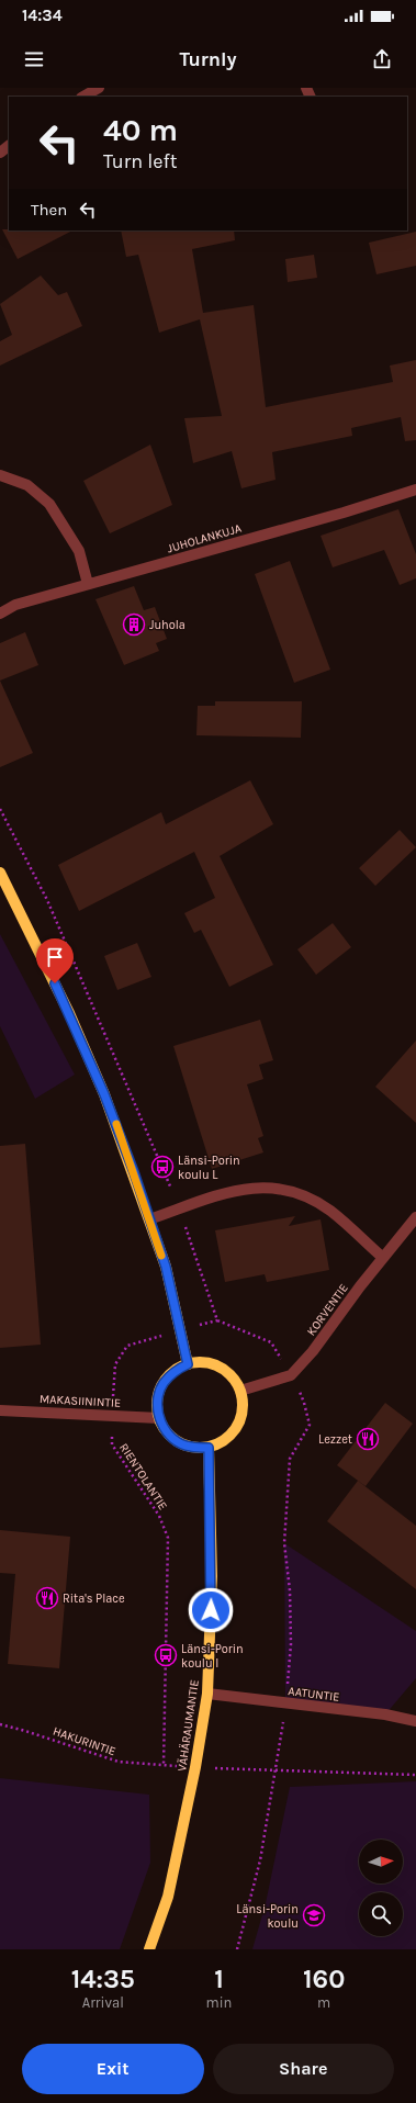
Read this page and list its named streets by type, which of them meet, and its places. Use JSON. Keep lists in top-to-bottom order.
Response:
{
  "streets": {
    "main road": ["VÄHÄRAUMANTIE"],
    "street": [
      "JUHOLANKUJA",
      "KORVENTIE",
      "MAKASIININTIE",
      "AATUNTIE"
    ],
    "path": ["RIENTOLANTIE", "HAKURINTIE"]
  },
  "crossings": [
    ["KORVENTIE", "MAKASIININTIE"],
    ["KORVENTIE", "VÄHÄRAUMANTIE"],
    ["MAKASIININTIE", "RIENTOLANTIE"],
    ["MAKASIININTIE", "VÄHÄRAUMANTIE"],
    ["RIENTOLANTIE", "HAKURINTIE"],
    ["AATUNTIE", "VÄHÄRAUMANTIE"],
    ["VÄHÄRAUMANTIE", "HAKURINTIE"]
  ],
  "places": {
    "building": ["Juhola"],
    "bus stop": ["Länsi-Porin koulu L", "Länsi-Porin koulu I"],
    "restaurant": ["Lezzet", "Rita's Place"],
    "school or university": ["Länsi-Porin koulu"]
  },
  "north": "right",
  "page": {
    "status": "14:34",
    "header": "Turnly",
    "turn": ["40 m", "Turn left"],
    "then": "Then",
    "eta": [
      "14:35",
      "Arrival",
      "1",
      "min",
      "160",
      "m"
    ],
    "buttons": ["Exit", "Share"]
  }
}
